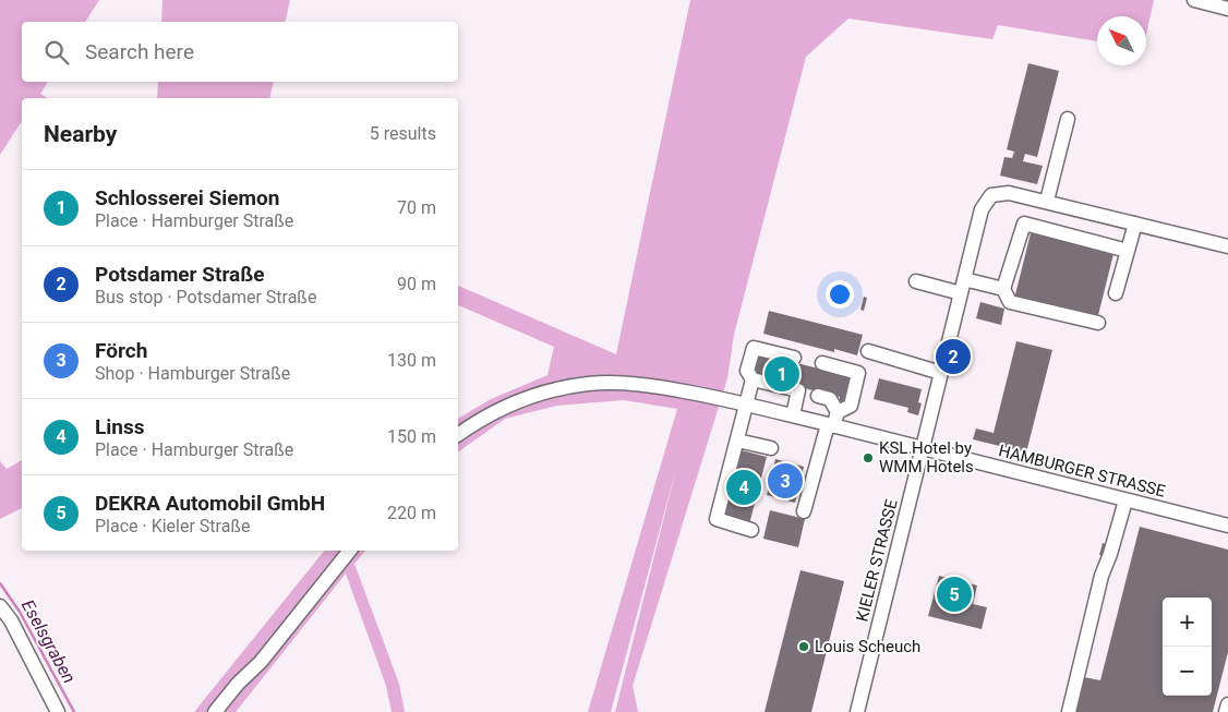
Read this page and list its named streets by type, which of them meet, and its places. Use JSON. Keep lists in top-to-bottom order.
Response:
{
  "streets": {
    "street": ["HAMBURGER STRASSE", "KIELER STRASSE"]
  },
  "crossings": [
    ["HAMBURGER STRASSE", "KIELER STRASSE"]
  ],
  "water": ["Eselsgraben"],
  "places": ["KSL Hotel by WMM Hotels", "Louis Scheuch"],
  "north": "top left",
  "page": {
    "search": "Search here",
    "heading": ["Nearby", "5 results"],
    "list": [
      {
        "mark": "1",
        "name": "Schlosserei Siemon",
        "note": "Place · Hamburger Straße",
        "value": "70 m"
      },
      {
        "mark": "2",
        "name": "Potsdamer Straße",
        "note": "Bus stop · Potsdamer Straße",
        "value": "90 m"
      },
      {
        "mark": "3",
        "name": "Förch",
        "note": "Shop · Hamburger Straße",
        "value": "130 m"
      },
      {
        "mark": "4",
        "name": "Linss",
        "note": "Place · Hamburger Straße",
        "value": "150 m"
      },
      {
        "mark": "5",
        "name": "DEKRA Automobil GmbH",
        "note": "Place · Kieler Straße",
        "value": "220 m"
      }
    ],
    "pins": [
      "2",
      "1",
      "3",
      "4",
      "5"
    ],
    "map_buttons": ["+", "−"]
  }
}
